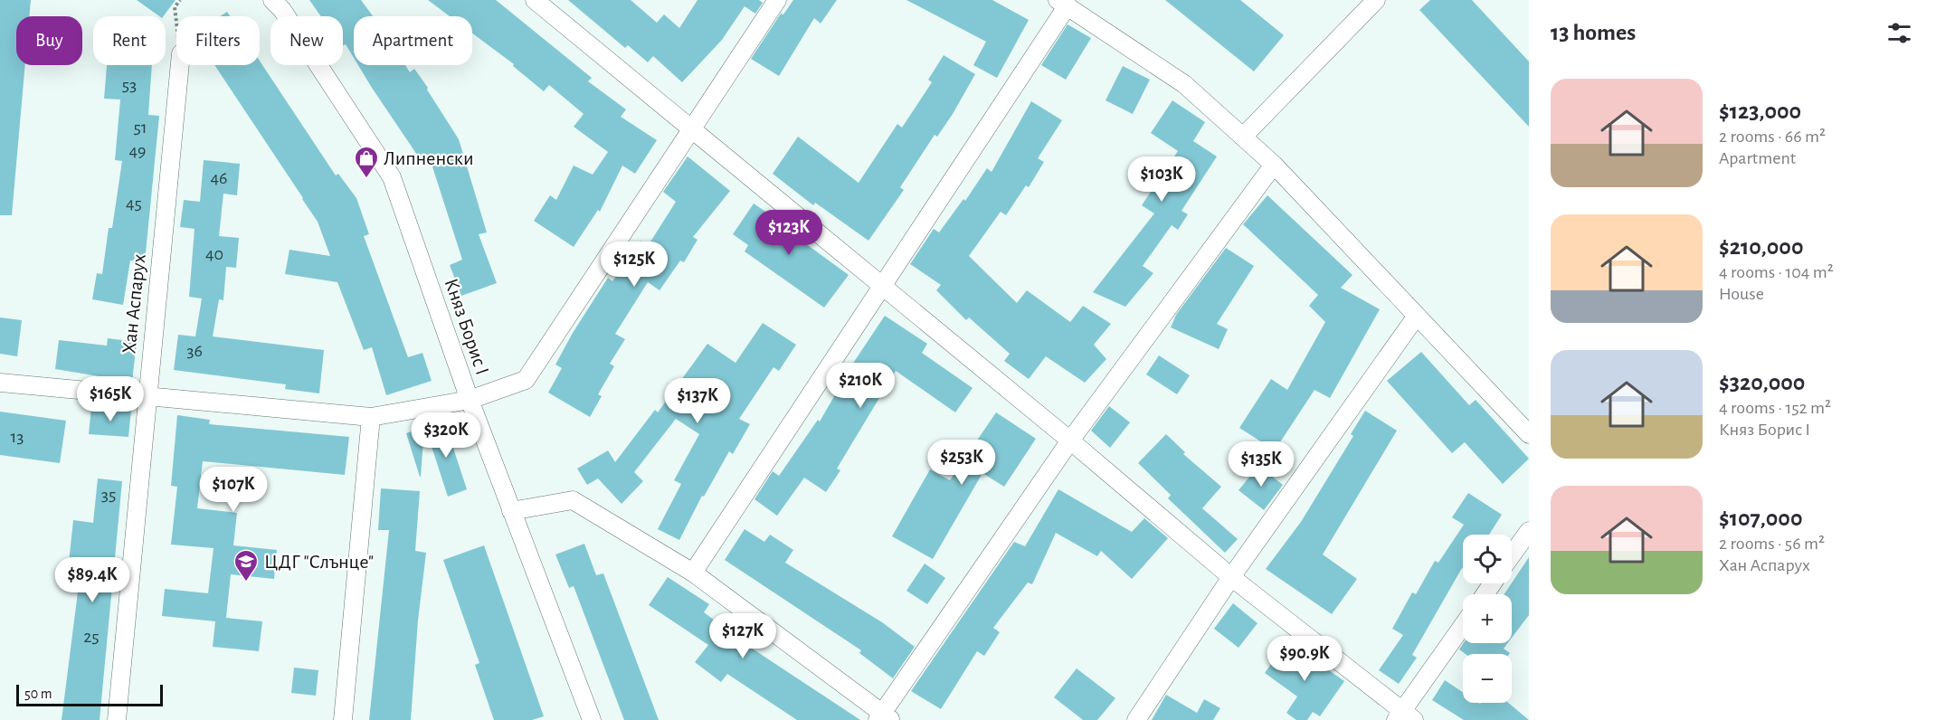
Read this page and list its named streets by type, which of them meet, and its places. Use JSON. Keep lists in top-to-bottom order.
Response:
{
  "streets": {
    "street": ["Хан Аспарух", "Княз Борис I"]
  },
  "places": {
    "shop": ["Липненски"],
    "school or university": ["ЦДГ \"Слънце\""]
  },
  "house_numbers": [
    "53",
    "51",
    "49",
    "46",
    "45",
    "40",
    "36",
    "13",
    "35",
    "25"
  ],
  "scale_bar": "50 m",
  "page": {
    "heading": "13 homes",
    "chip": [
      "Buy",
      "Rent",
      "Filters",
      "New",
      "Apartment"
    ],
    "list": [
      {
        "name": "$123,000",
        "note": "2 rooms · 66 m² · Apartment"
      },
      {
        "name": "$210,000",
        "note": "4 rooms · 104 m² · House"
      },
      {
        "name": "$320,000",
        "note": "4 rooms · 152 m² · Княз Борис I"
      },
      {
        "name": "$107,000",
        "note": "2 rooms · 56 m² · Хан Аспарух"
      }
    ],
    "price": [
      "$103K",
      "$123K",
      "$125K",
      "$210K",
      "$165K",
      "$137K",
      "$320K",
      "$253K",
      "$135K",
      "$107K",
      "$89.4K",
      "$127K",
      "$90.9K"
    ],
    "map_buttons": ["+", "−"],
    "scale": "50 m"
  }
}
